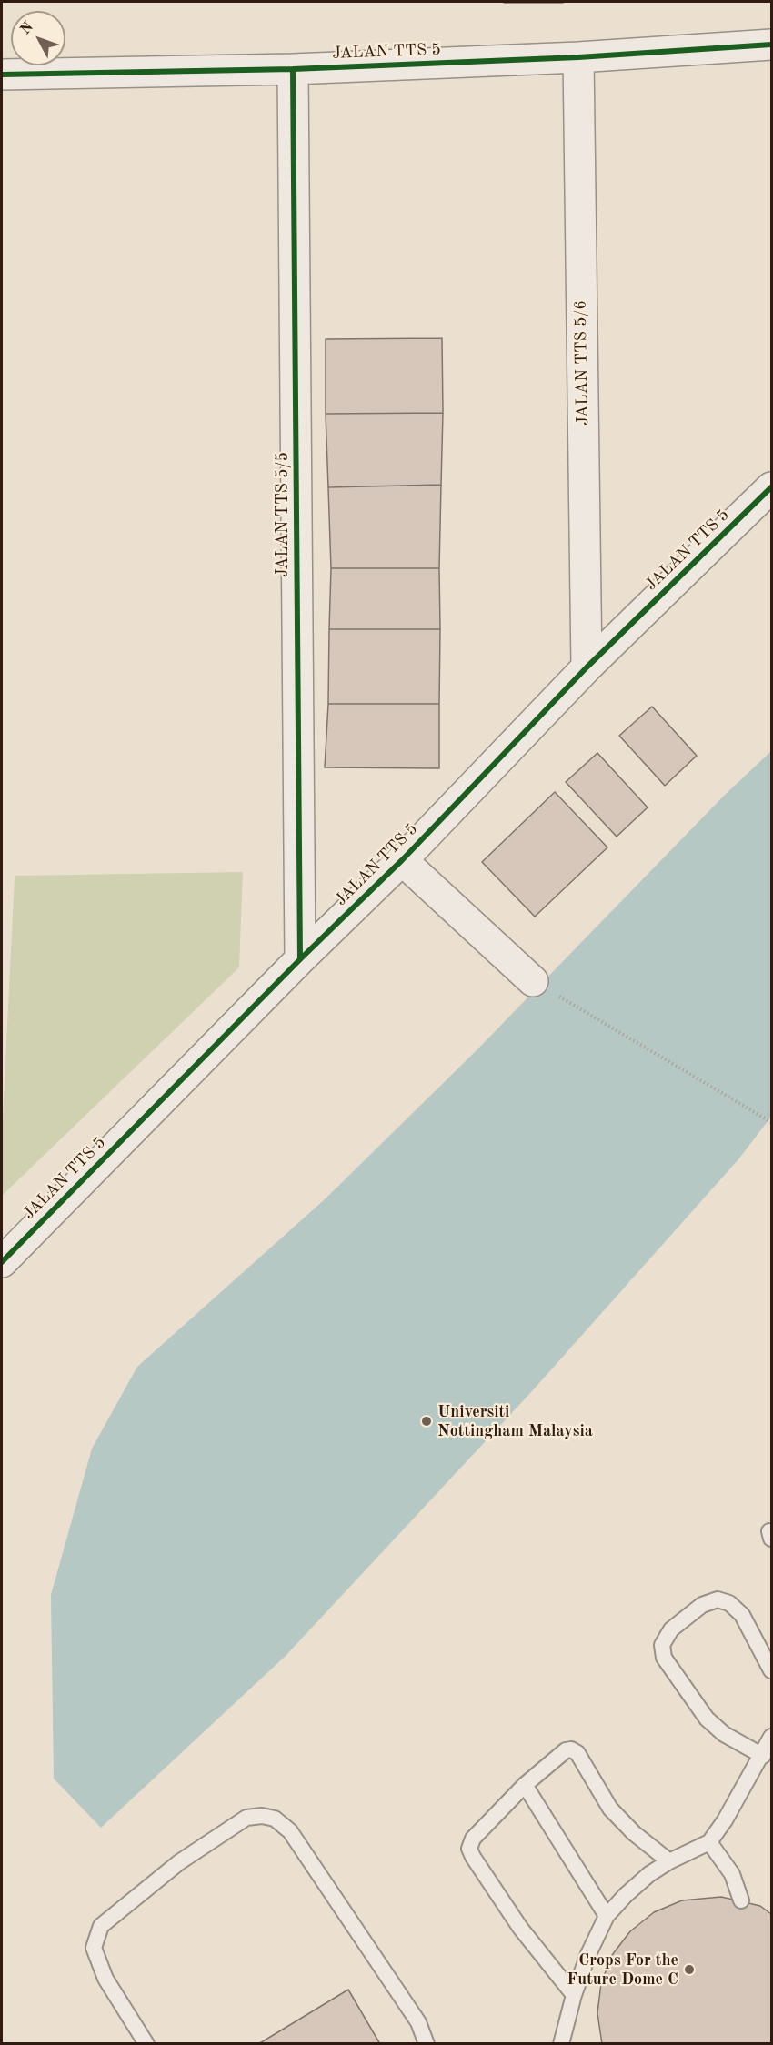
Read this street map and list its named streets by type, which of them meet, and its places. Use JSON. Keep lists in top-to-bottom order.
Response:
{
  "streets": {
    "street": ["JALAN TTS 5", "JALAN TTS 5/6", "JALAN TTS 5/5"]
  },
  "crossings": [
    ["JALAN TTS 5", "JALAN TTS 5/6"],
    ["JALAN TTS 5", "JALAN TTS 5/5"]
  ],
  "places": ["Universiti Nottingham Malaysia", "Crops For the Future Dome C"],
  "north": "top left"
}
